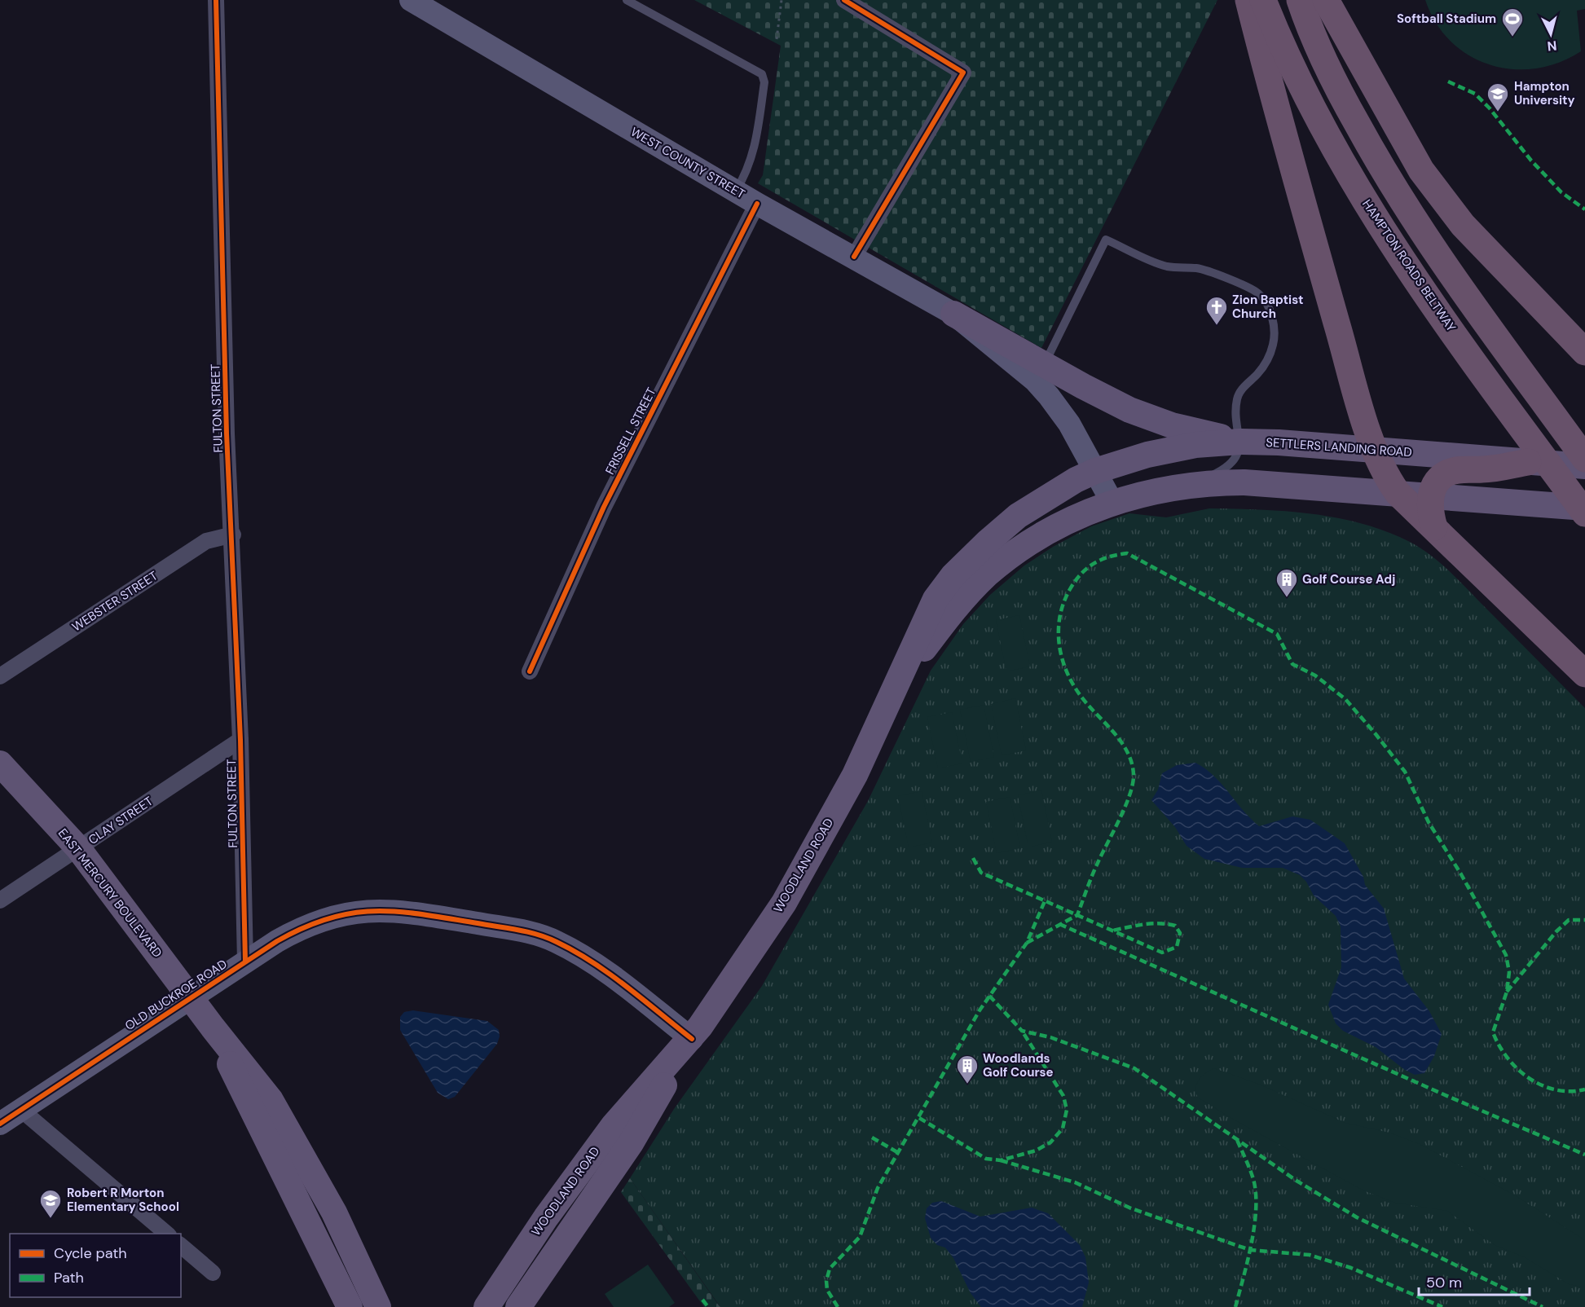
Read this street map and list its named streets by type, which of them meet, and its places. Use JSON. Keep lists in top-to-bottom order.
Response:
{
  "streets": {
    "highway": ["HAMPTON ROADS BELTWAY"],
    "main road": ["SETTLERS LANDING ROAD", "WOODLAND ROAD", "EAST MERCURY BOULEVARD"],
    "street": [
      "WEST COUNTY STREET",
      "FULTON STREET",
      "FRISSELL STREET",
      "WEBSTER STREET",
      "CLAY STREET",
      "OLD BUCKROE ROAD"
    ]
  },
  "crossings": [
    ["WEST COUNTY STREET", "FRISSELL STREET"],
    ["FULTON STREET", "WEBSTER STREET"],
    ["FULTON STREET", "CLAY STREET"],
    ["FULTON STREET", "OLD BUCKROE ROAD"],
    ["SETTLERS LANDING ROAD", "WOODLAND ROAD"],
    ["CLAY STREET", "EAST MERCURY BOULEVARD"],
    ["WOODLAND ROAD", "OLD BUCKROE ROAD"],
    ["EAST MERCURY BOULEVARD", "OLD BUCKROE ROAD"]
  ],
  "places": {
    "sports": ["Softball Stadium"],
    "school or university": ["Hampton University", "Robert R Morton Elementary School"],
    "church": ["Zion Baptist Church"],
    "building": ["Golf Course Adj", "Woodlands Golf Course"]
  },
  "legend": ["Cycle path", "Path"],
  "scale_bar": "50 m",
  "north": "bottom"
}
